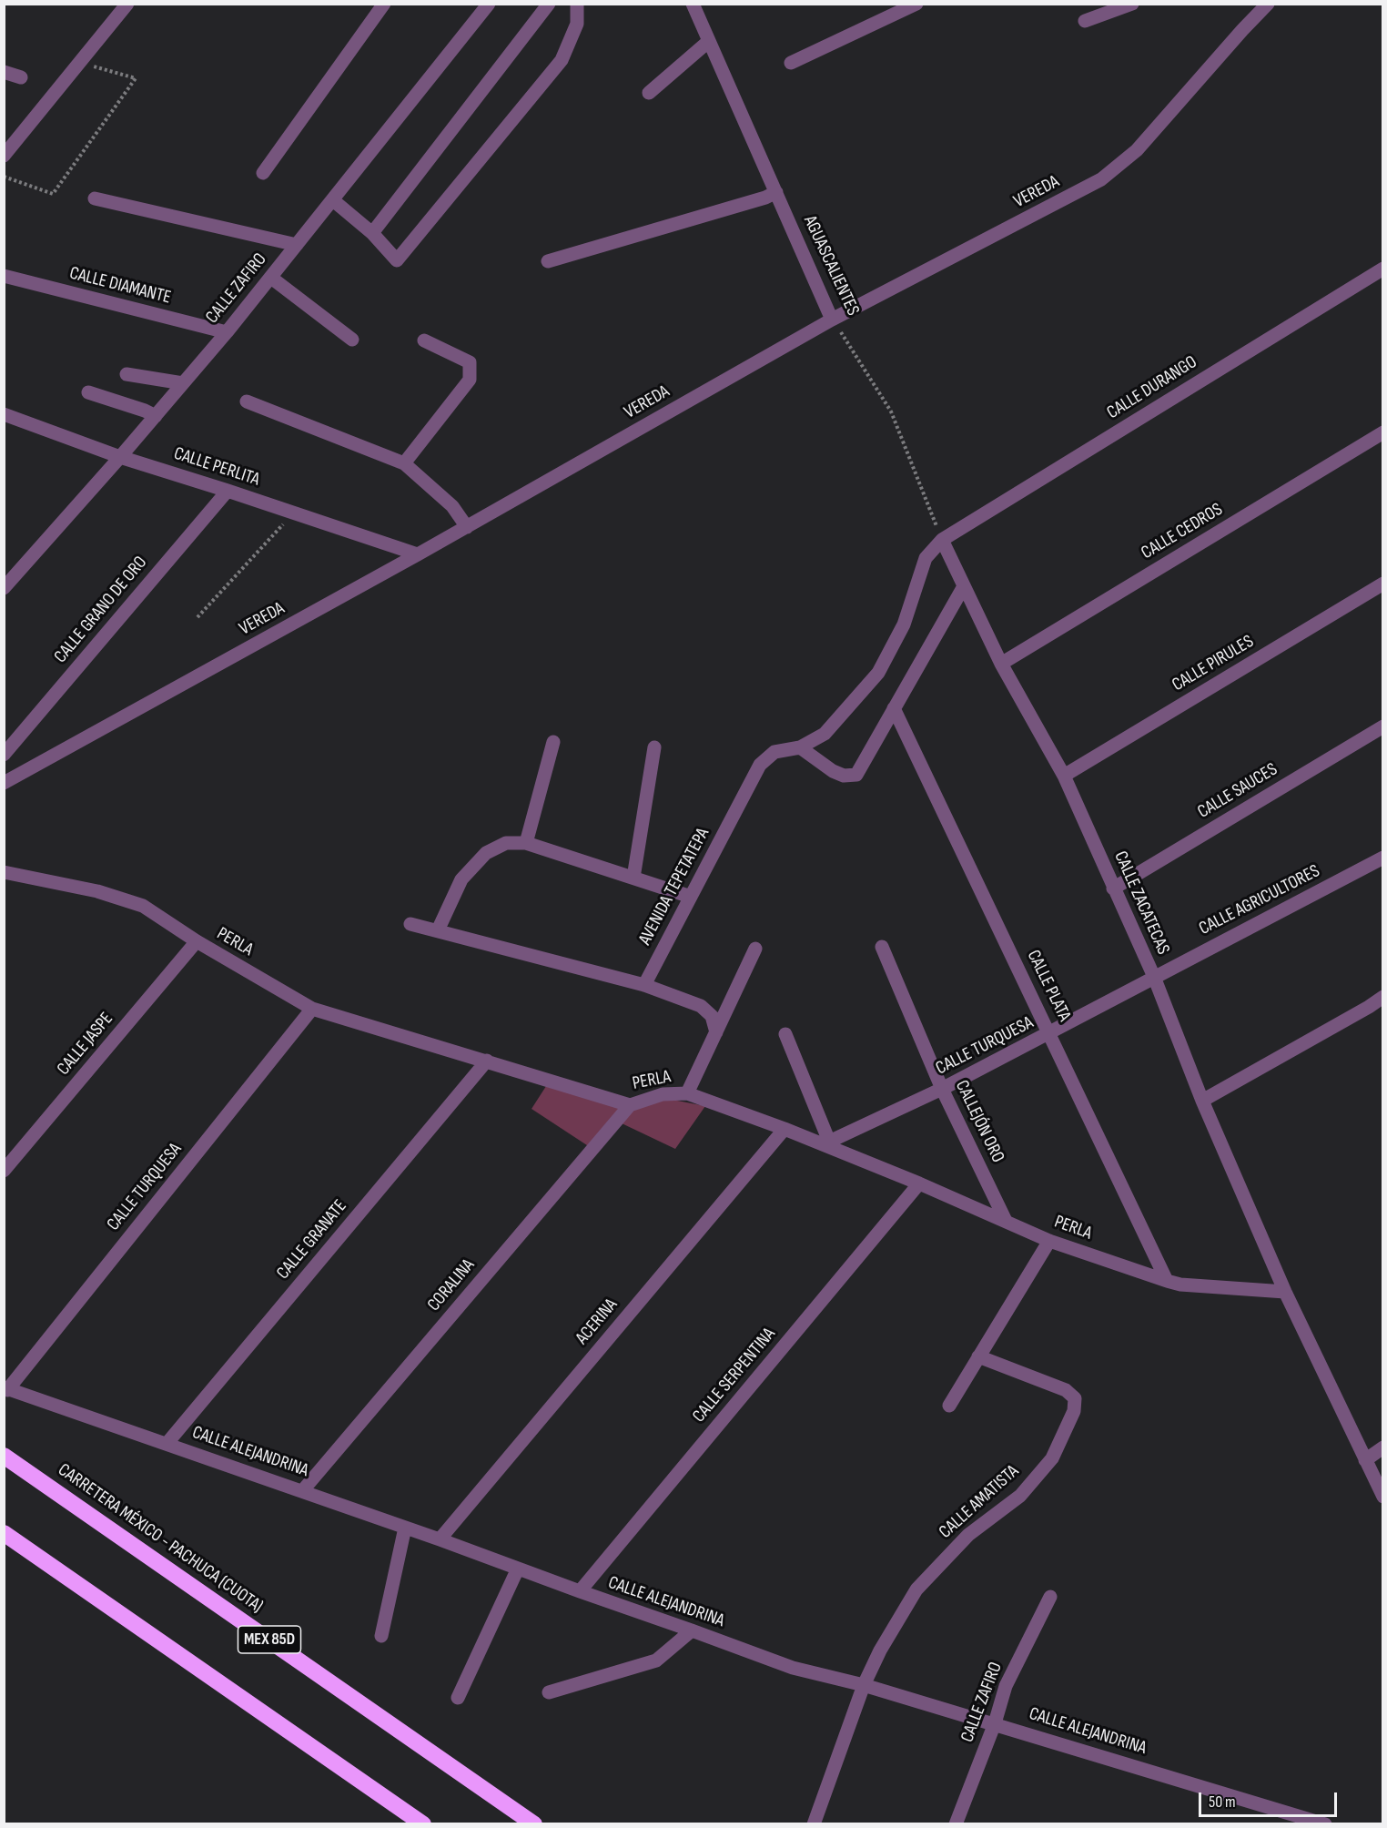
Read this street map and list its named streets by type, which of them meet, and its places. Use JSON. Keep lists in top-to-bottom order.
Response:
{
  "streets": {
    "highway": ["CARRETERA MÉXICO - PACHUCA (CUOTA)", "MEX 85D"],
    "street": [
      "VEREDA",
      "AGUASCALIENTES",
      "CALLE DIAMANTE",
      "CALLE ZAFIRO",
      "CALLE DURANGO",
      "CALLE PERLITA",
      "CALLE CEDROS",
      "CALLE GRANO DE ORO",
      "CALLE PIRULES",
      "CALLE SAUCES",
      "AVENIDA TEPETATEPA",
      "CALLE AGRICULTORES",
      "CALLE ZACATECAS",
      "PERLA",
      "CALLE PLATA",
      "CALLE JASPE",
      "CALLE TURQUESA",
      "CALLEJÓN ORO",
      "CALLE GRANATE",
      "CORALINA",
      "ACERINA",
      "CALLE SERPENTINA",
      "CALLE ALEJANDRINA",
      "CALLE AMATISTA"
    ]
  },
  "crossings": [
    ["VEREDA", "AGUASCALIENTES"],
    ["VEREDA", "CALLE PERLITA"],
    ["AGUASCALIENTES", "CALLE DURANGO"],
    ["AGUASCALIENTES", "AVENIDA TEPETATEPA"],
    ["AGUASCALIENTES", "CALLE ZACATECAS"],
    ["CALLE DIAMANTE", "CALLE ZAFIRO"],
    ["CALLE ZAFIRO", "CALLE PERLITA"],
    ["CALLE ZAFIRO", "CALLE ALEJANDRINA"],
    ["CALLE DURANGO", "AVENIDA TEPETATEPA"],
    ["CALLE DURANGO", "CALLE ZACATECAS"],
    ["CALLE PERLITA", "CALLE GRANO DE ORO"],
    ["CALLE CEDROS", "CALLE ZACATECAS"],
    ["CALLE PIRULES", "CALLE ZACATECAS"],
    ["CALLE SAUCES", "CALLE ZACATECAS"],
    ["AVENIDA TEPETATEPA", "CALLE ZACATECAS"],
    ["CALLE AGRICULTORES", "CALLE ZACATECAS"],
    ["CALLE AGRICULTORES", "CALLE TURQUESA"],
    ["CALLE ZACATECAS", "PERLA"],
    ["CALLE ZACATECAS", "CALLE TURQUESA"],
    ["PERLA", "CALLE PLATA"],
    ["PERLA", "CALLE JASPE"],
    ["PERLA", "CALLE TURQUESA"],
    ["PERLA", "CALLEJÓN ORO"],
    ["PERLA", "CALLE GRANATE"],
    ["PERLA", "CORALINA"],
    ["PERLA", "ACERINA"],
    ["PERLA", "CALLE SERPENTINA"],
    ["CALLE PLATA", "CALLE TURQUESA"],
    ["CALLE TURQUESA", "CALLEJÓN ORO"],
    ["CALLE TURQUESA", "CALLE ALEJANDRINA"],
    ["CALLE GRANATE", "CALLE ALEJANDRINA"],
    ["CORALINA", "CALLE ALEJANDRINA"],
    ["ACERINA", "CALLE ALEJANDRINA"],
    ["CALLE SERPENTINA", "CALLE ALEJANDRINA"],
    ["CALLE ALEJANDRINA", "CALLE AMATISTA"]
  ],
  "scale_bar": "50 m"
}
